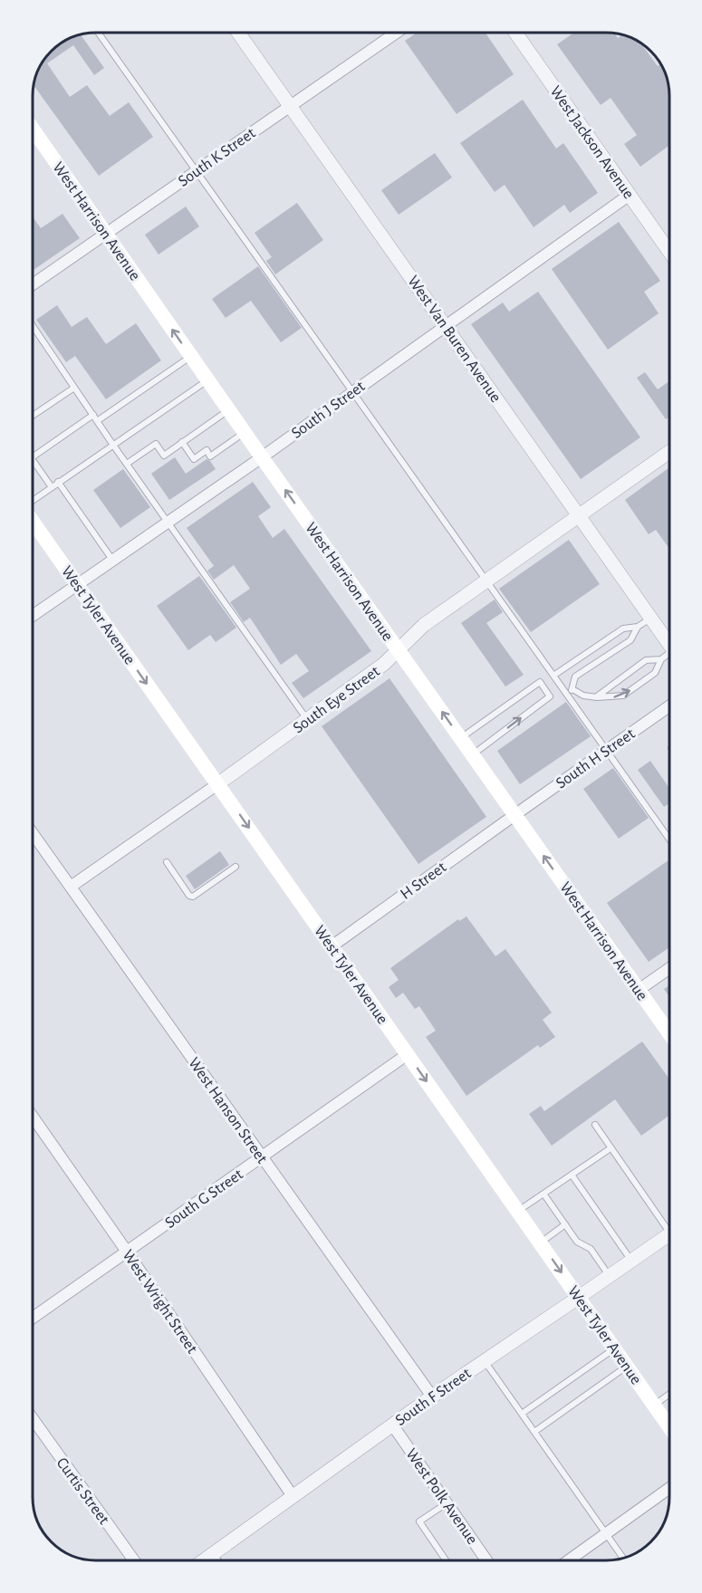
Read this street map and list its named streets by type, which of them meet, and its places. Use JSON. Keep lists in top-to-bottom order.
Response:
{
  "streets": {
    "main road": ["West Harrison Avenue", "West Tyler Avenue"],
    "street": [
      "West Jackson Avenue",
      "South K Street",
      "West Van Buren Avenue",
      "South J Street",
      "South Eye Street",
      "South H Street",
      "H Street",
      "West Hanson Street",
      "South G Street",
      "West Wright Street",
      "South F Street",
      "Curtis Street",
      "West Polk Avenue"
    ]
  },
  "crossings": [
    ["West Jackson Avenue", "South J Street"],
    ["South K Street", "West Harrison Avenue"],
    ["South K Street", "West Van Buren Avenue"],
    ["West Harrison Avenue", "South J Street"],
    ["West Harrison Avenue", "South Eye Street"],
    ["West Harrison Avenue", "South H Street"],
    ["West Harrison Avenue", "H Street"],
    ["West Van Buren Avenue", "South J Street"],
    ["West Van Buren Avenue", "South Eye Street"],
    ["South J Street", "West Tyler Avenue"],
    ["West Tyler Avenue", "South Eye Street"],
    ["West Tyler Avenue", "H Street"],
    ["West Tyler Avenue", "South G Street"],
    ["West Tyler Avenue", "South F Street"],
    ["South Eye Street", "West Hanson Street"],
    ["South H Street", "H Street"],
    ["West Hanson Street", "South G Street"],
    ["West Hanson Street", "South F Street"],
    ["South G Street", "West Wright Street"],
    ["West Wright Street", "South F Street"],
    ["South F Street", "West Polk Avenue"]
  ],
  "one_way": ["West Harrison Avenue", "West Tyler Avenue"]
}
